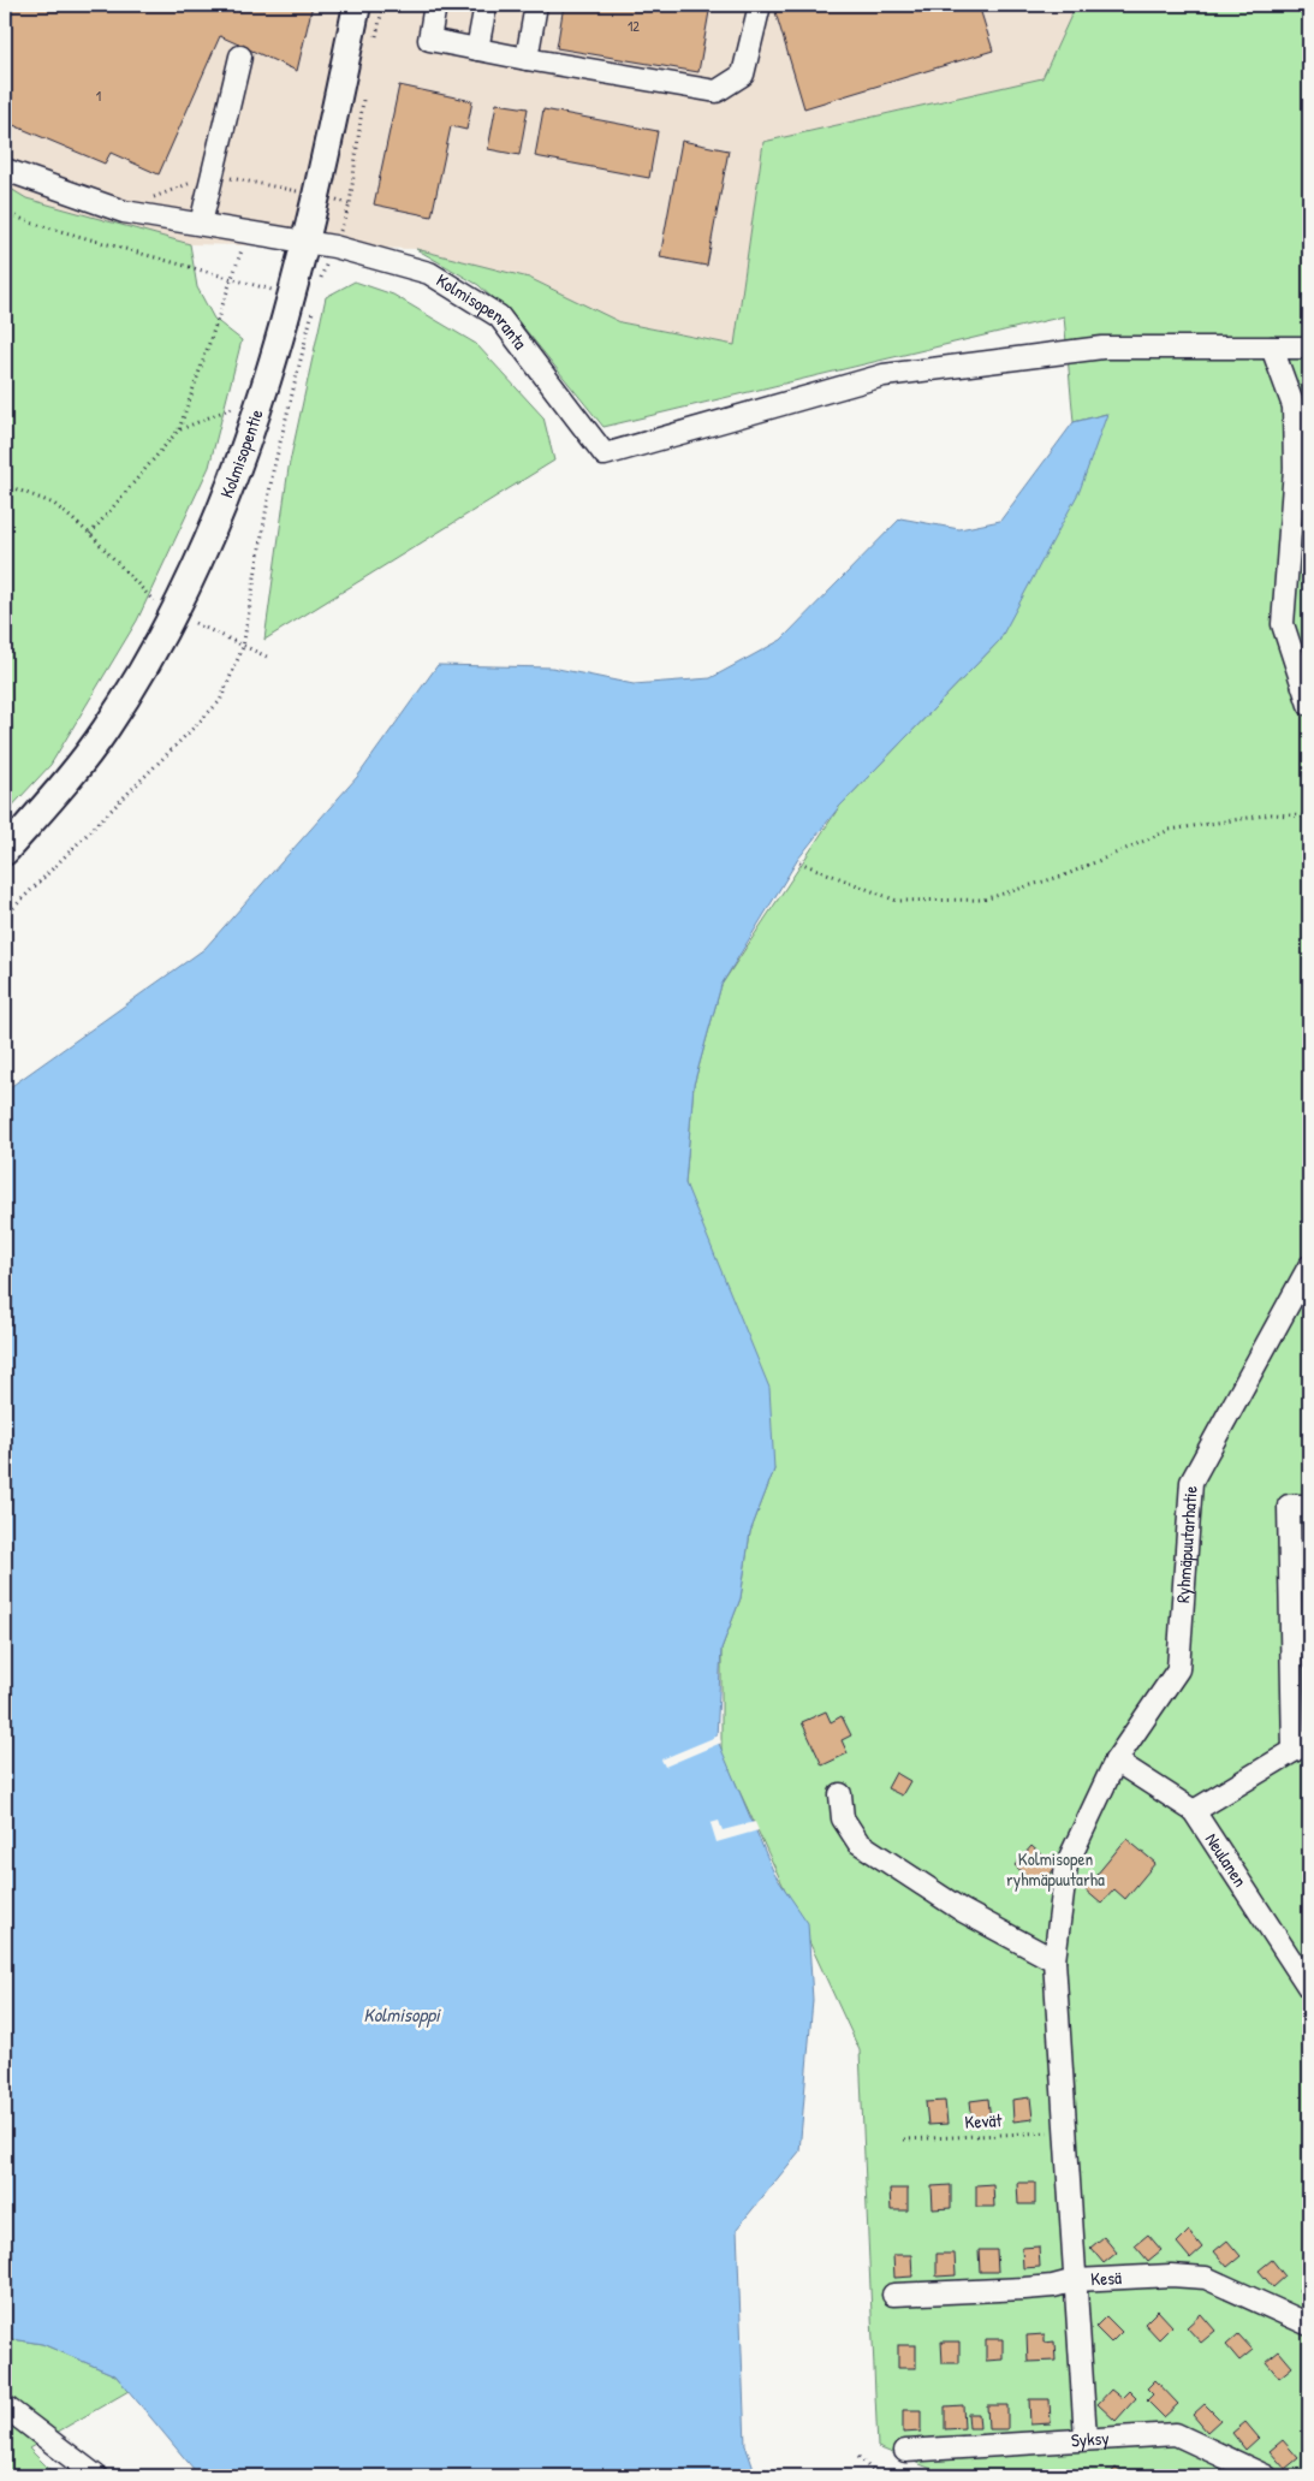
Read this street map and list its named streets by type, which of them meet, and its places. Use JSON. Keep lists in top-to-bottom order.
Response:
{
  "streets": {
    "main road": ["Kolmisopentie"],
    "street": [
      "Kolmisopenranta",
      "Ryhmäpuutarhatie",
      "Neulanen",
      "Kesä",
      "Syksy"
    ],
    "path": ["Kevät"]
  },
  "crossings": [
    ["Kolmisopenranta", "Kolmisopentie"],
    ["Ryhmäpuutarhatie", "Neulanen"],
    ["Ryhmäpuutarhatie", "Kevät"],
    ["Ryhmäpuutarhatie", "Kesä"],
    ["Ryhmäpuutarhatie", "Syksy"]
  ],
  "water": ["Kolmisoppi"],
  "parks": ["Kolmisopen ryhmäpuutarha"],
  "house_numbers": ["12", "1"]
}
